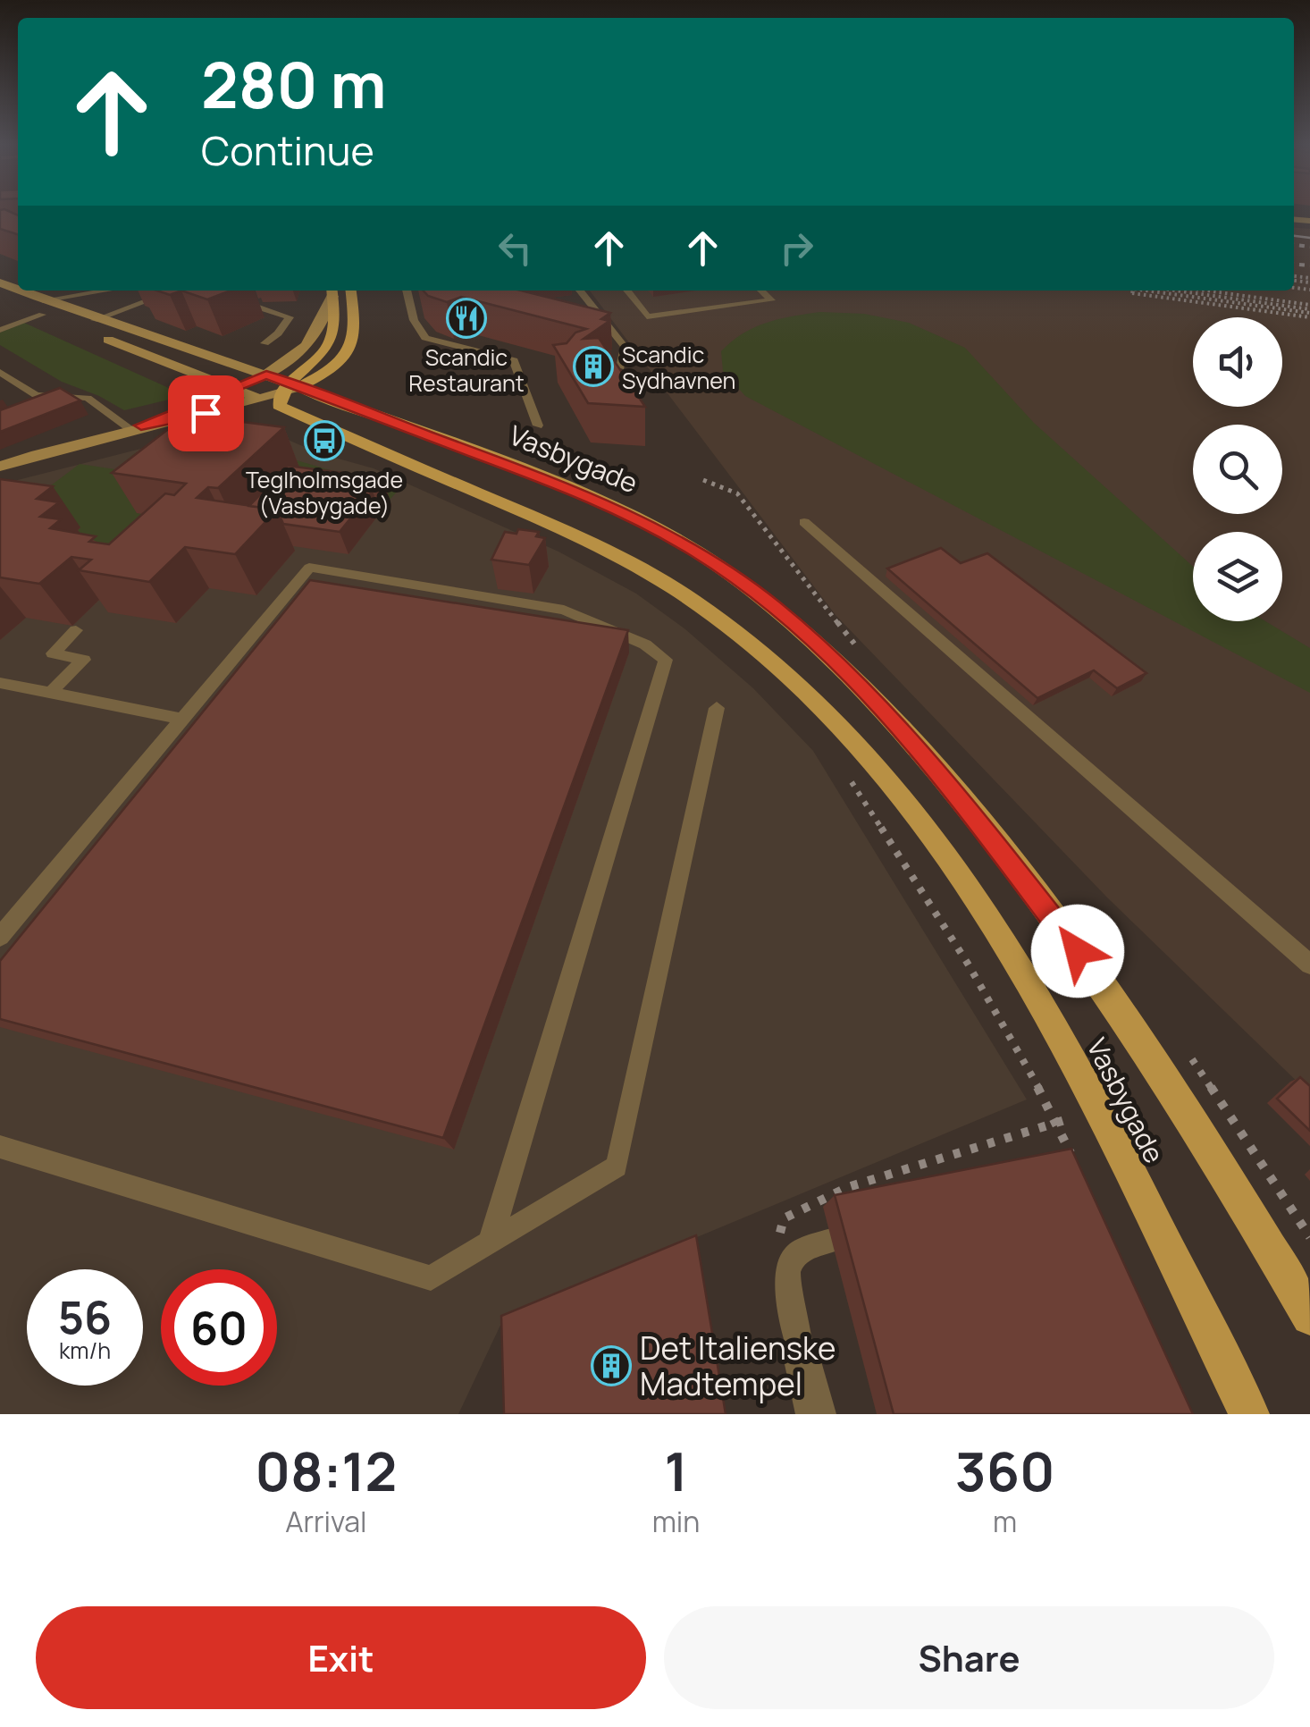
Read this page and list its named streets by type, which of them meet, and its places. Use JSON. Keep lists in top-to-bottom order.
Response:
{
  "streets": {
    "main road": ["Vasbygade"]
  },
  "places": {
    "restaurant": ["Scandic Restaurant"],
    "building": ["Scandic Sydhavnen", "Det Italienske Madtempel"],
    "bus stop": ["Teglholmsgade (Vasbygade)"]
  },
  "page": {
    "turn": ["280 m", "Continue"],
    "speed": "56 km/h",
    "limit": "60",
    "eta": [
      "08:12",
      "Arrival",
      "1",
      "min",
      "360",
      "m"
    ],
    "buttons": ["Exit", "Share"]
  }
}
